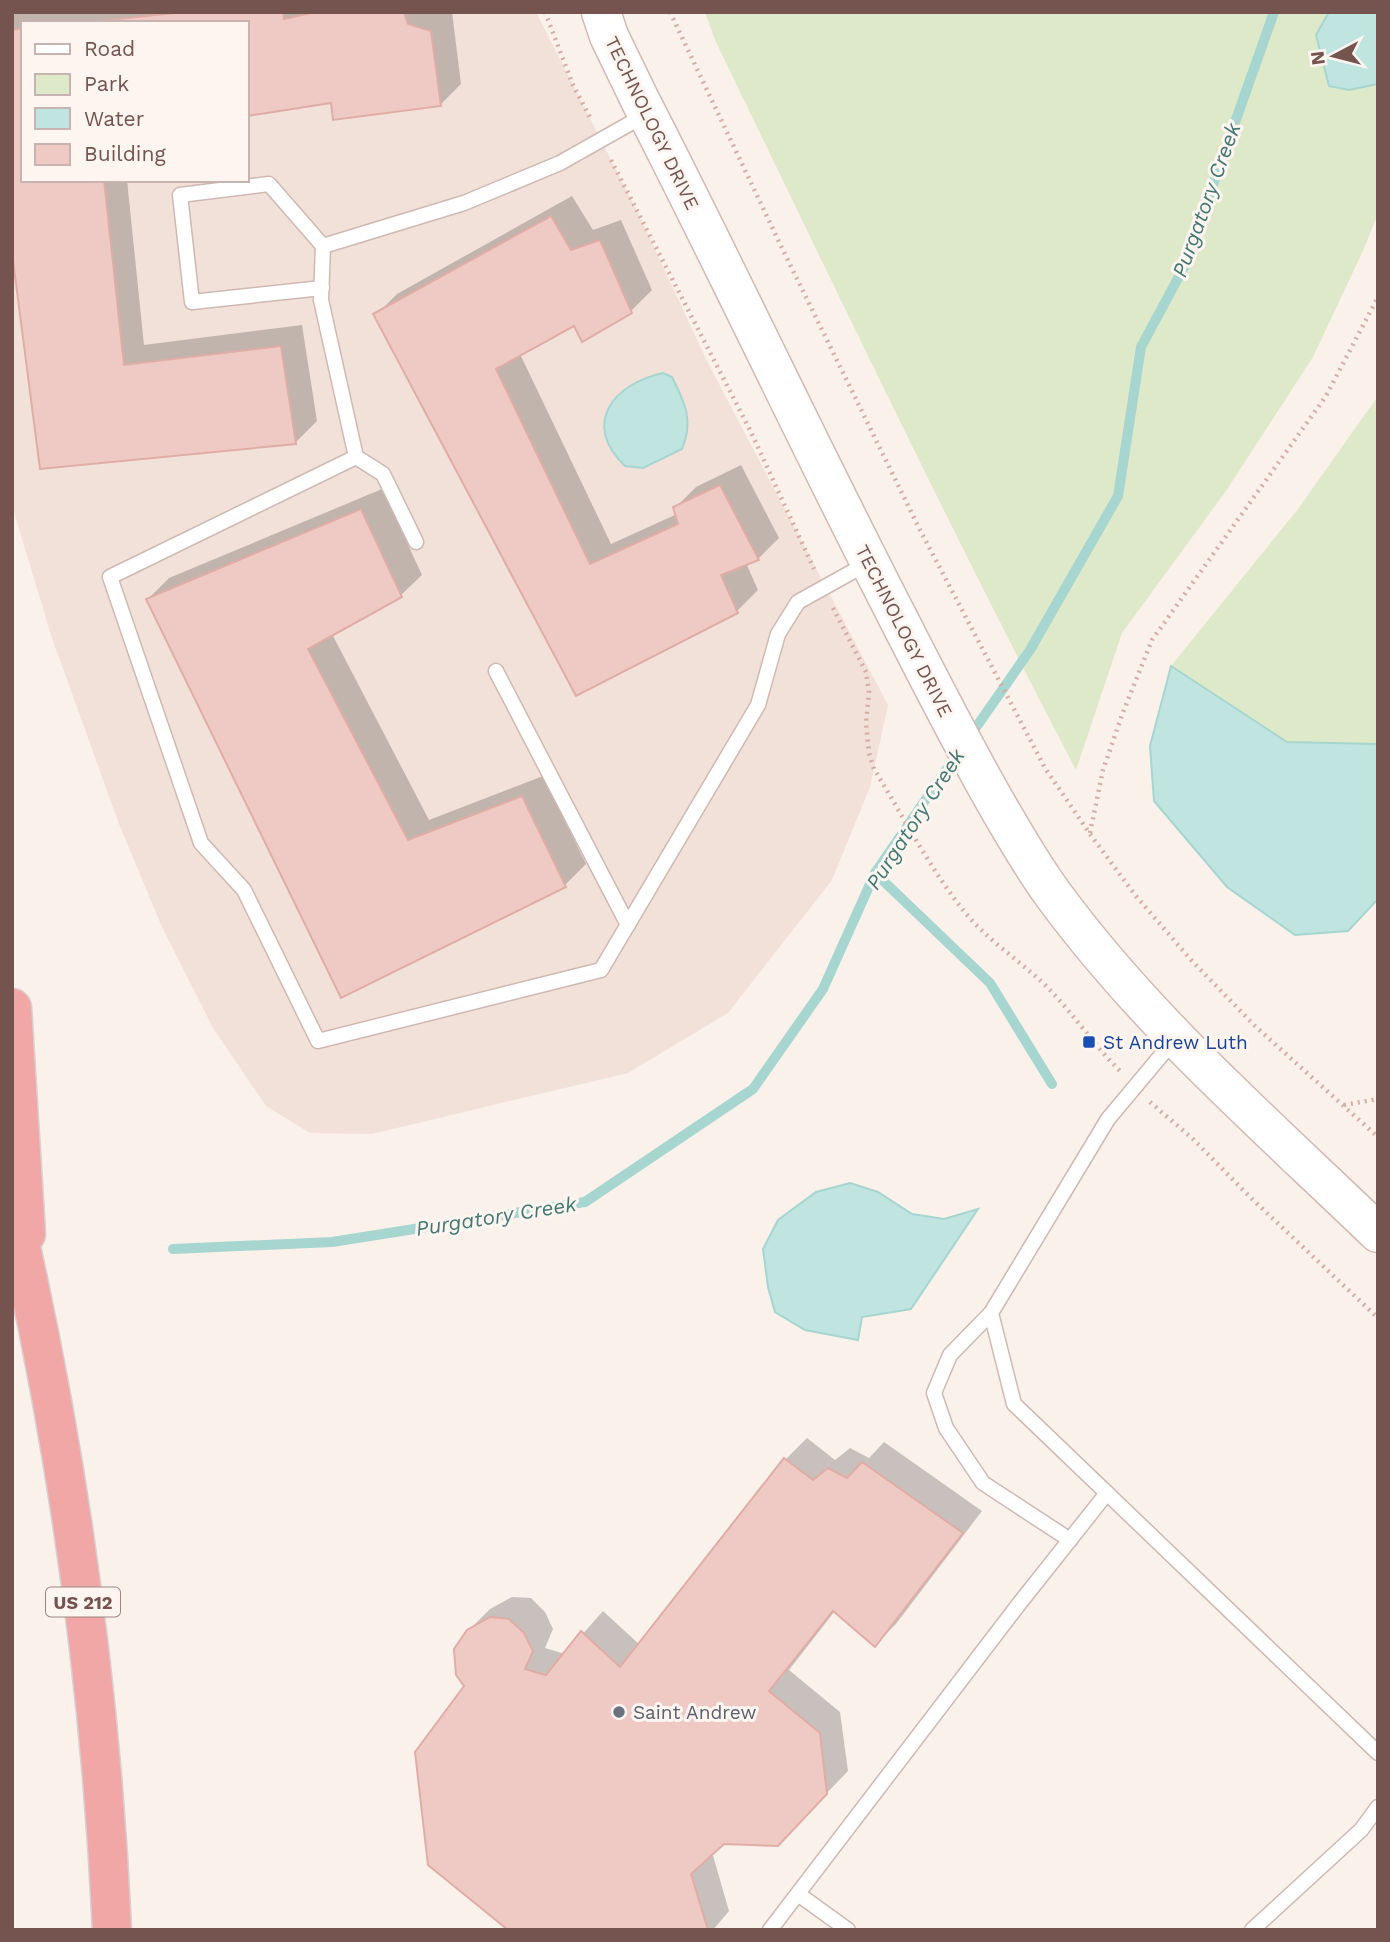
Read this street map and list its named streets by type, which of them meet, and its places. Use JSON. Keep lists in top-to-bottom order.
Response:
{
  "streets": {
    "highway": ["US 212"],
    "street": ["TECHNOLOGY DRIVE"]
  },
  "water": ["Purgatory Creek"],
  "places": {
    "transit": ["St Andrew Luth"],
    "other": ["Saint Andrew"]
  },
  "legend": [
    "Road",
    "Park",
    "Water",
    "Building"
  ],
  "north": "left"
}
